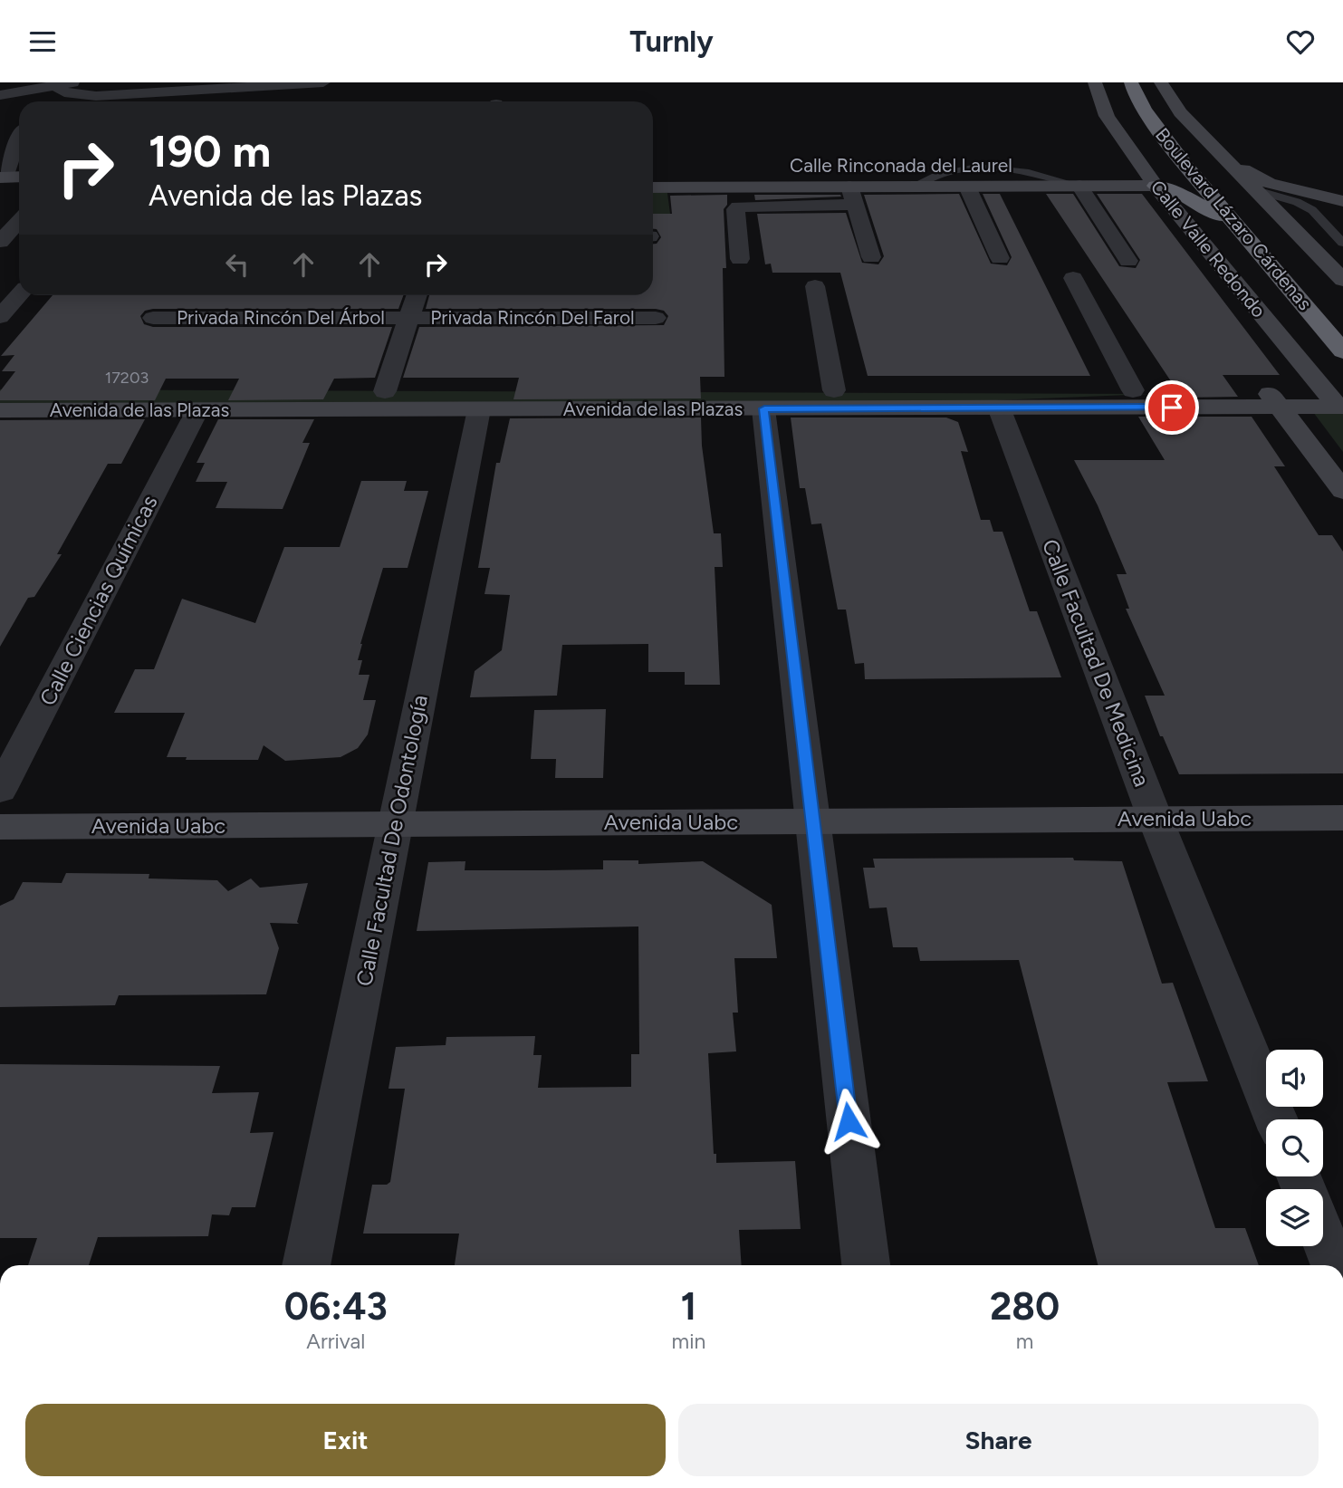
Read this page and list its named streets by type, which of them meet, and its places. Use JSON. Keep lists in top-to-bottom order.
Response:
{
  "streets": {
    "highway": ["Boulevard Lázaro Cárdenas"],
    "street": [
      "Calle Rinconada del Laurel",
      "Calle Valle Redondo",
      "Privada Rincón Del Árbol",
      "Privada Rincón Del Farol",
      "Avenida de las Plazas",
      "Calle Ciencias Químicas",
      "Calle Facultad De Medicina",
      "Avenida Uabc",
      "Calle Facultad De Odontología"
    ]
  },
  "crossings": [
    ["Calle Rinconada del Laurel", "Calle Valle Redondo"],
    ["Calle Valle Redondo", "Avenida de las Plazas"],
    ["Privada Rincón Del Árbol", "Privada Rincón Del Farol"],
    ["Avenida de las Plazas", "Calle Ciencias Químicas"],
    ["Avenida de las Plazas", "Calle Facultad De Medicina"],
    ["Avenida de las Plazas", "Calle Facultad De Odontología"],
    ["Calle Facultad De Medicina", "Avenida Uabc"],
    ["Avenida Uabc", "Calle Facultad De Odontología"]
  ],
  "house_numbers": ["17203"],
  "page": {
    "header": "Turnly",
    "turn": ["190 m", "Avenida de las Plazas"],
    "eta": [
      "06:43",
      "Arrival",
      "1",
      "min",
      "280",
      "m"
    ],
    "buttons": ["Exit", "Share"]
  }
}
